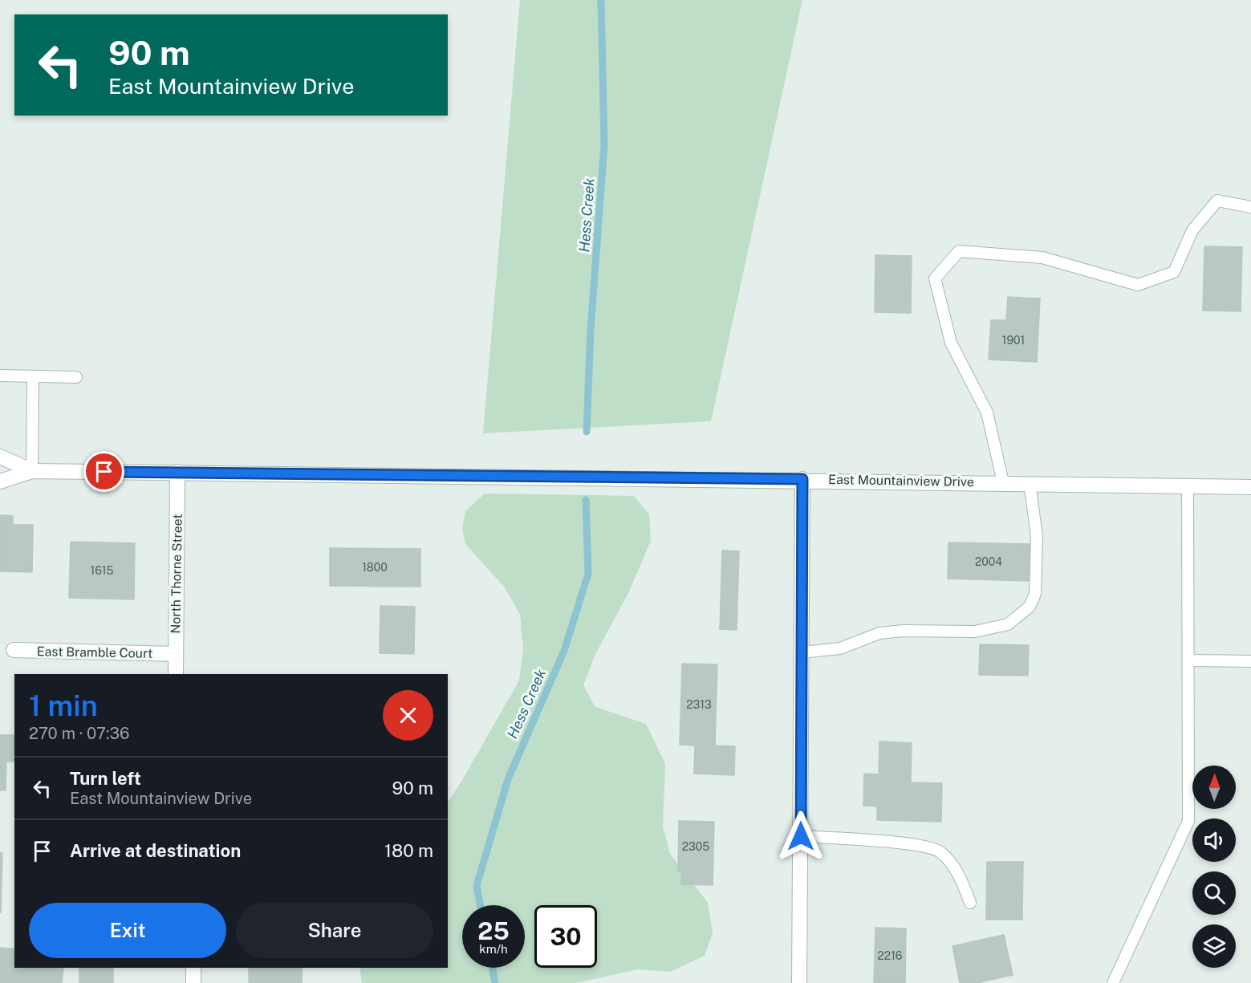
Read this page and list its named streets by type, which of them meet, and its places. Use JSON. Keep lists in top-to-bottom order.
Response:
{
  "streets": {
    "main road": ["East Mountainview Drive", "North Thorne Street", "East Bramble Court"]
  },
  "crossings": [
    ["East Mountainview Drive", "North Thorne Street"],
    ["North Thorne Street", "East Bramble Court"]
  ],
  "water": ["Hess Creek"],
  "house_numbers": [
    "1901",
    "2004",
    "1800",
    "1615",
    "2313",
    "2305",
    "2216"
  ],
  "north": "top",
  "page": {
    "turn": ["90 m", "East Mountainview Drive"],
    "heading": ["1 min", "270 m · 07:36"],
    "list": [
      {
        "name": "Turn left",
        "note": "East Mountainview Drive",
        "value": "90 m"
      },
      {
        "name": "Arrive at destination",
        "value": "180 m"
      }
    ],
    "buttons": ["Exit", "Share"],
    "speed": "25 km/h",
    "limit": "30"
  }
}
